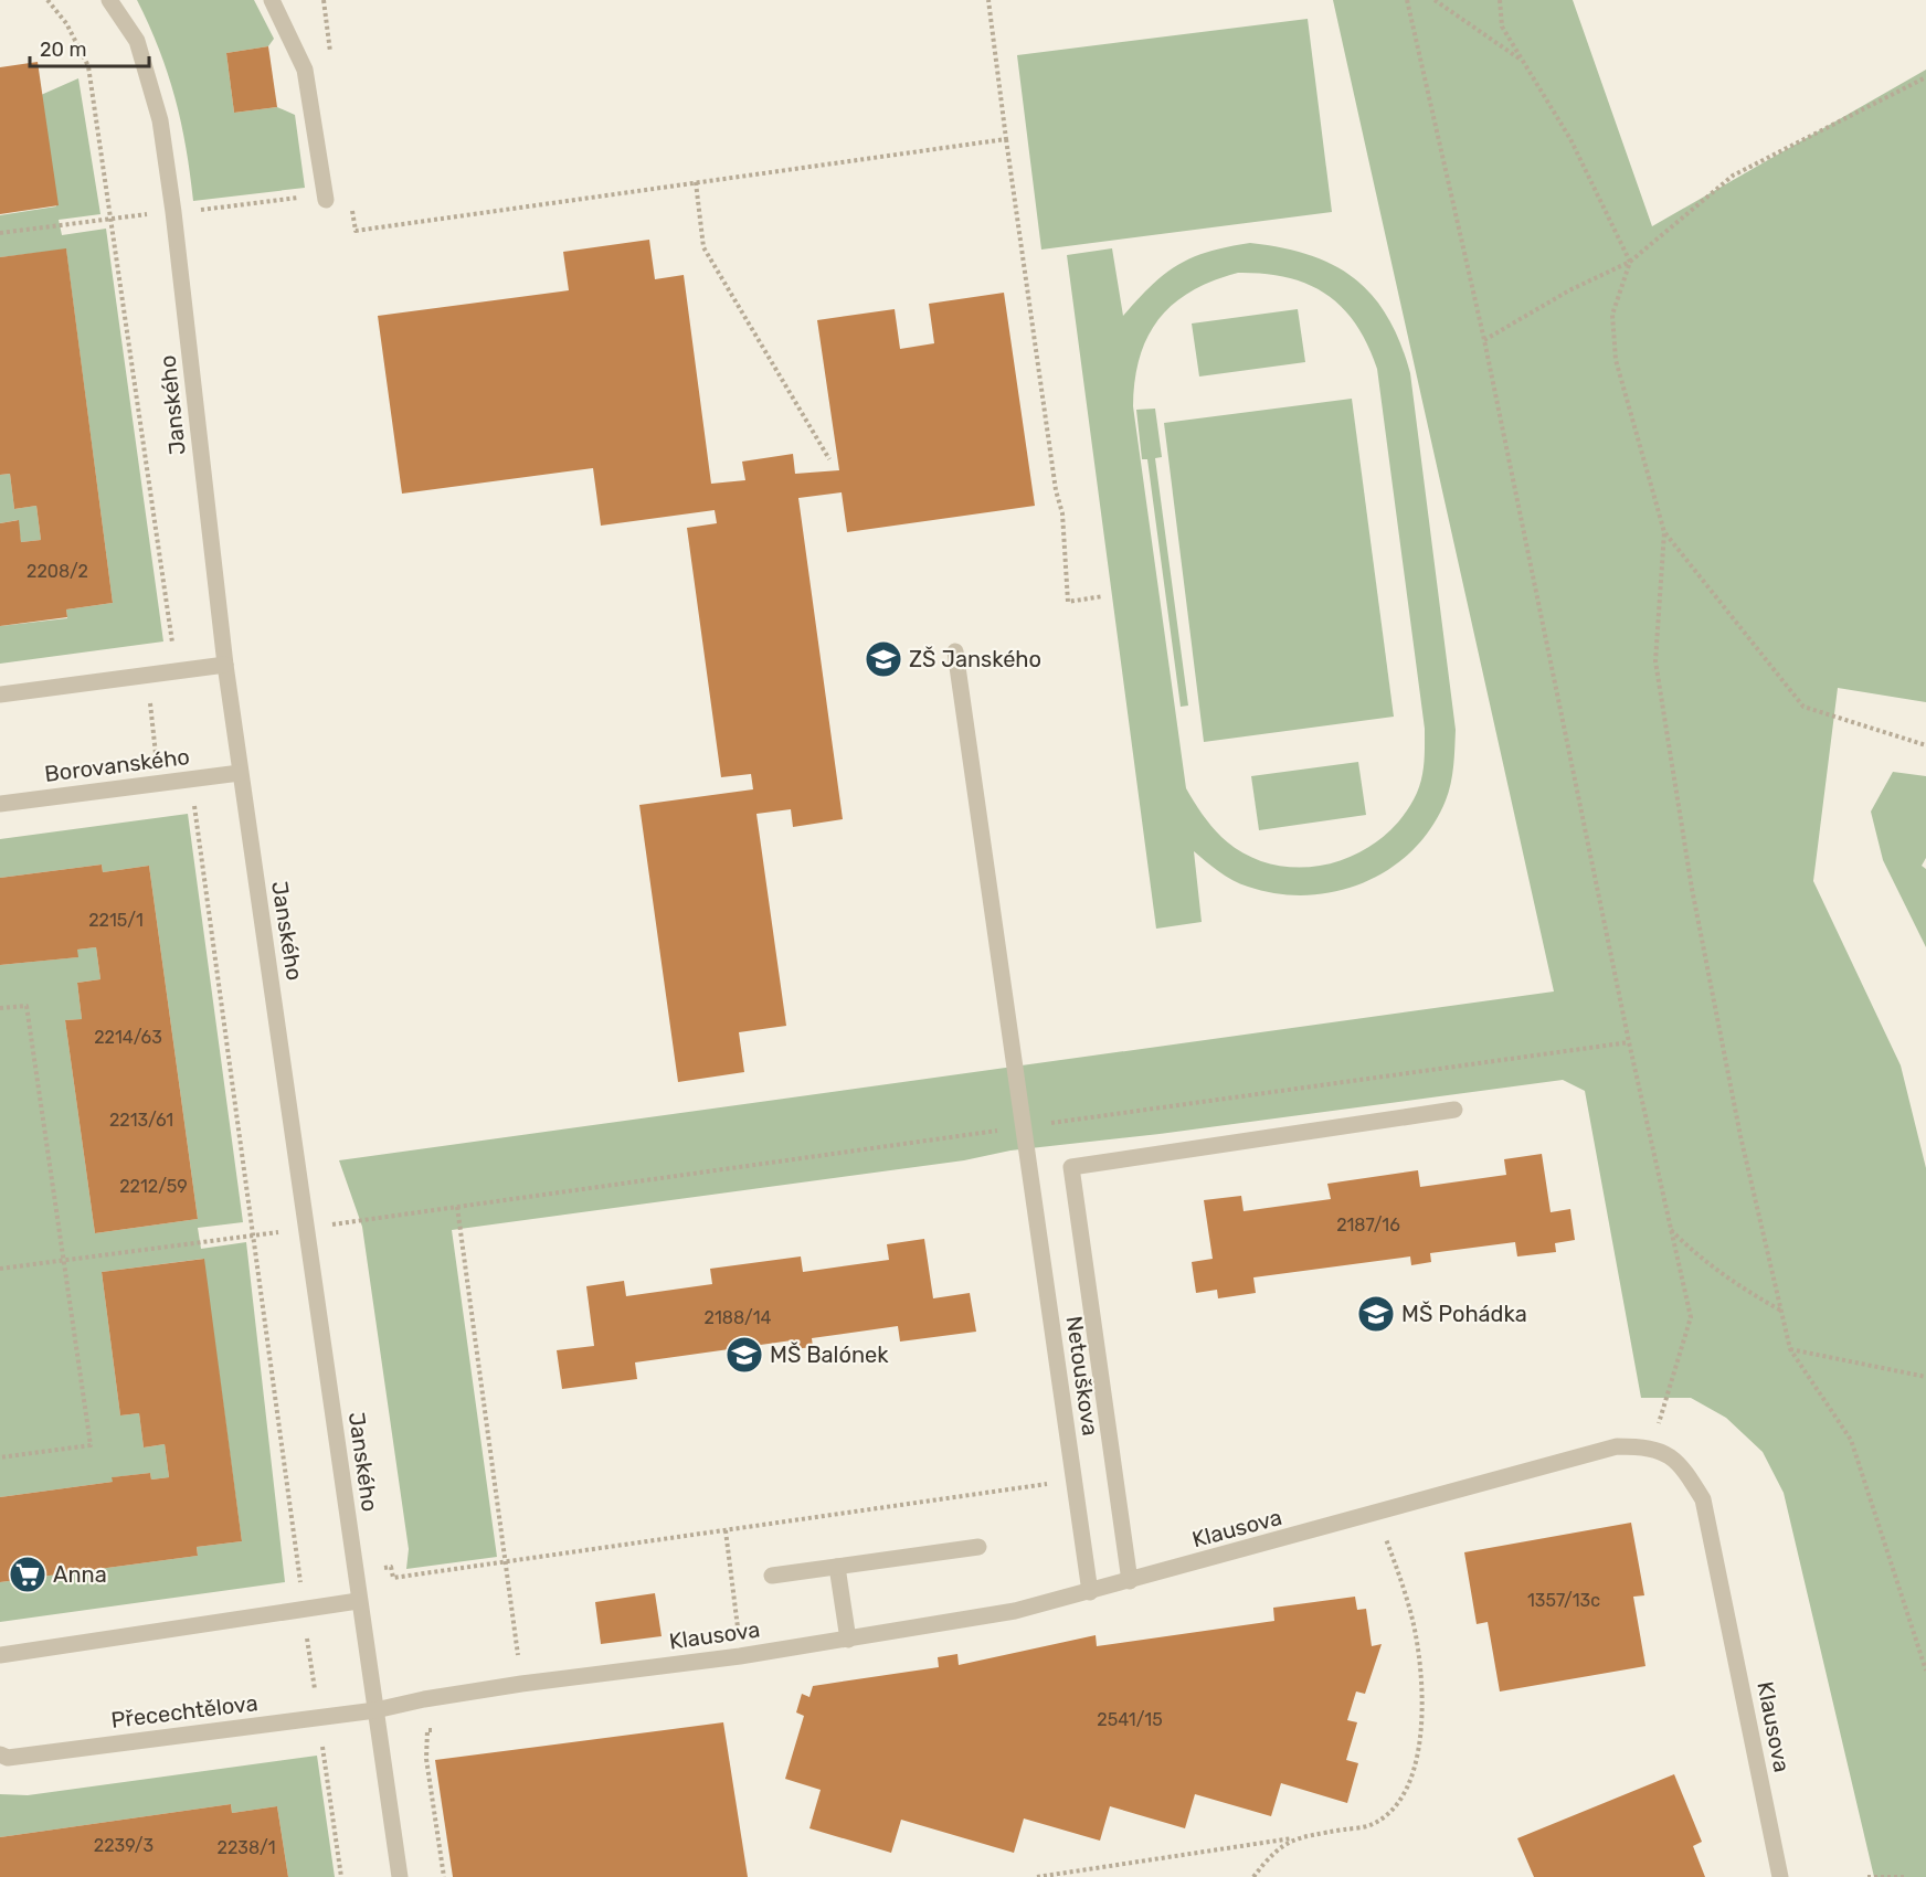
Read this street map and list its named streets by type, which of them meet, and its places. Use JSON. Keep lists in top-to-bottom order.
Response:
{
  "streets": {
    "street": [
      "Janského",
      "Borovanského",
      "Netouškova",
      "Klausova",
      "Přecechtělova"
    ]
  },
  "crossings": [
    ["Janského", "Borovanského"],
    ["Janského", "Klausova"],
    ["Janského", "Přecechtělova"],
    ["Netouškova", "Klausova"],
    ["Klausova", "Přecechtělova"]
  ],
  "places": {
    "school or university": ["ZŠ Janského", "MŠ Pohádka", "MŠ Balónek"],
    "supermarket": ["Anna"]
  },
  "house_numbers": [
    "2208/2",
    "2215/1",
    "2214/63",
    "2213/61",
    "2212/59",
    "2187/16",
    "2188/14",
    "1357/13c",
    "2541/15",
    "2239/3",
    "2238/1"
  ],
  "scale_bar": "20 m"
}
